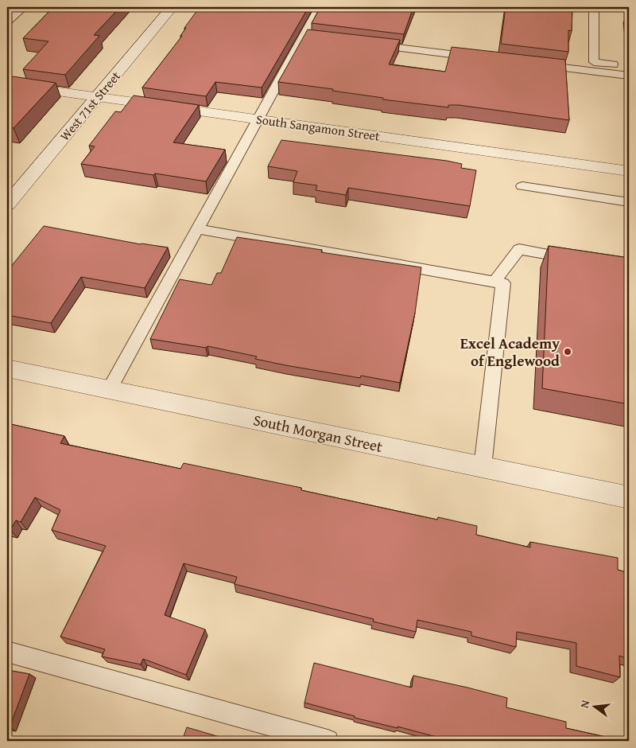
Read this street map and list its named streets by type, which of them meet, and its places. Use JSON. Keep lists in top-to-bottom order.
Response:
{
  "streets": {
    "street": ["West 71st Street", "South Sangamon Street", "South Morgan Street"]
  },
  "crossings": [
    ["West 71st Street", "South Sangamon Street"]
  ],
  "places": ["Excel Academy of Englewood"],
  "north": "left"
}
